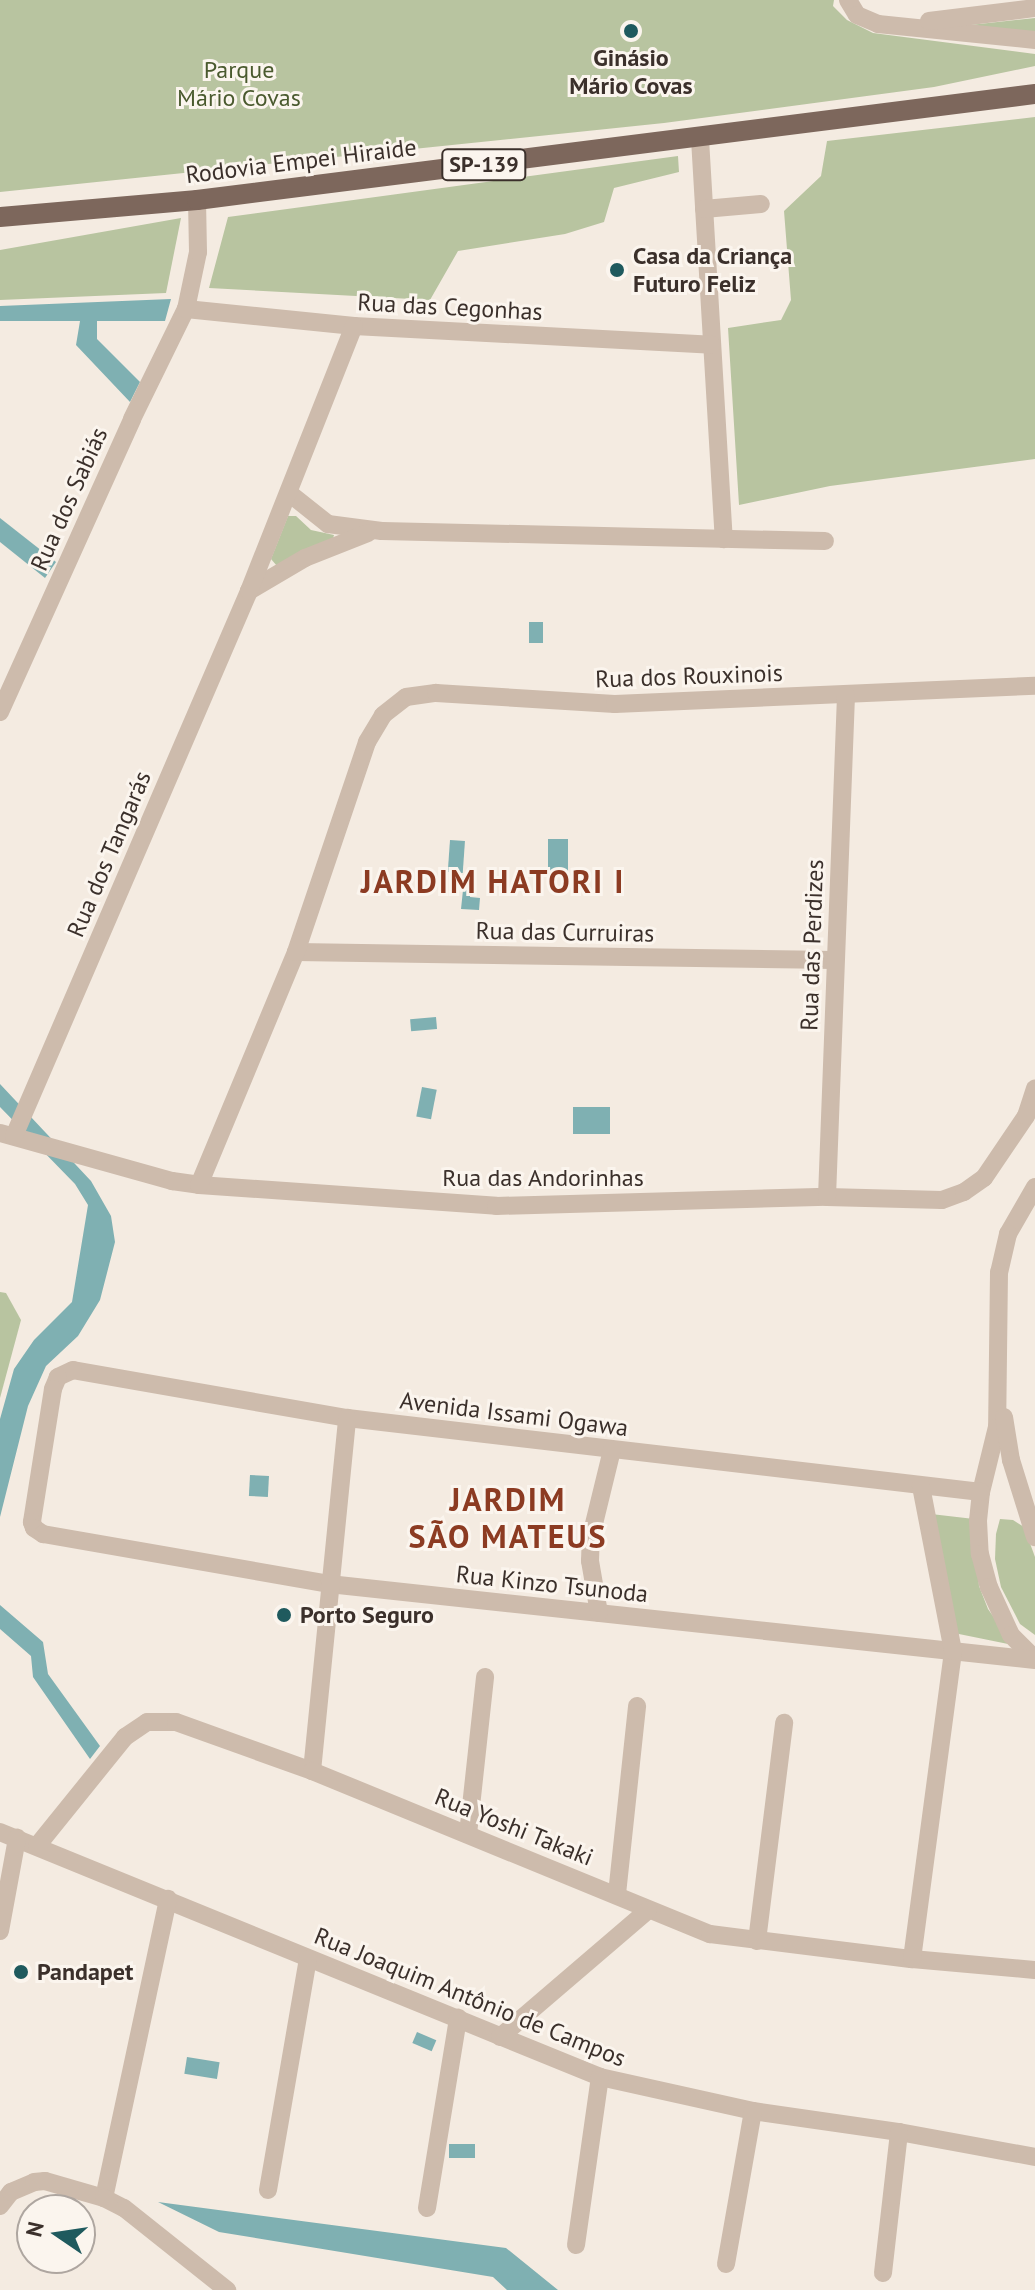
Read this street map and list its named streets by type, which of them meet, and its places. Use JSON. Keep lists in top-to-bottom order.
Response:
{
  "streets": {
    "main road": ["Rodovia Empei Hiraide", "SP-139"],
    "street": [
      "Rua das Cegonhas",
      "Rua dos Sabiás",
      "Rua dos Rouxinois",
      "Rua dos Tangarás",
      "Rua das Curruiras",
      "Rua das Perdizes",
      "Rua das Andorinhas",
      "Avenida Issami Ogawa",
      "Rua Kinzo Tsunoda",
      "Rua Yoshi Takaki",
      "Rua Joaquim Antônio de Campos"
    ]
  },
  "crossings": [
    ["Rodovia Empei Hiraide", "Rua dos Sabiás"],
    ["Rua das Cegonhas", "Rua dos Sabiás"],
    ["Rua das Cegonhas", "Rua dos Tangarás"],
    ["Rua dos Rouxinois", "Rua das Curruiras"],
    ["Rua dos Rouxinois", "Rua das Perdizes"],
    ["Rua dos Rouxinois", "Rua das Andorinhas"],
    ["Rua dos Tangarás", "Rua das Andorinhas"],
    ["Rua das Curruiras", "Rua das Perdizes"],
    ["Rua das Perdizes", "Rua das Andorinhas"],
    ["Avenida Issami Ogawa", "Rua Kinzo Tsunoda"],
    ["Rua Yoshi Takaki", "Rua Joaquim Antônio de Campos"]
  ],
  "districts": ["JARDIM HATORI I", "JARDIM SÃO MATEUS"],
  "parks": ["Parque Mário Covas"],
  "places": [
    "Ginásio Mário Covas",
    "Casa da Criança Futuro Feliz",
    "Porto Seguro",
    "Pandapet"
  ],
  "north": "left"
}
